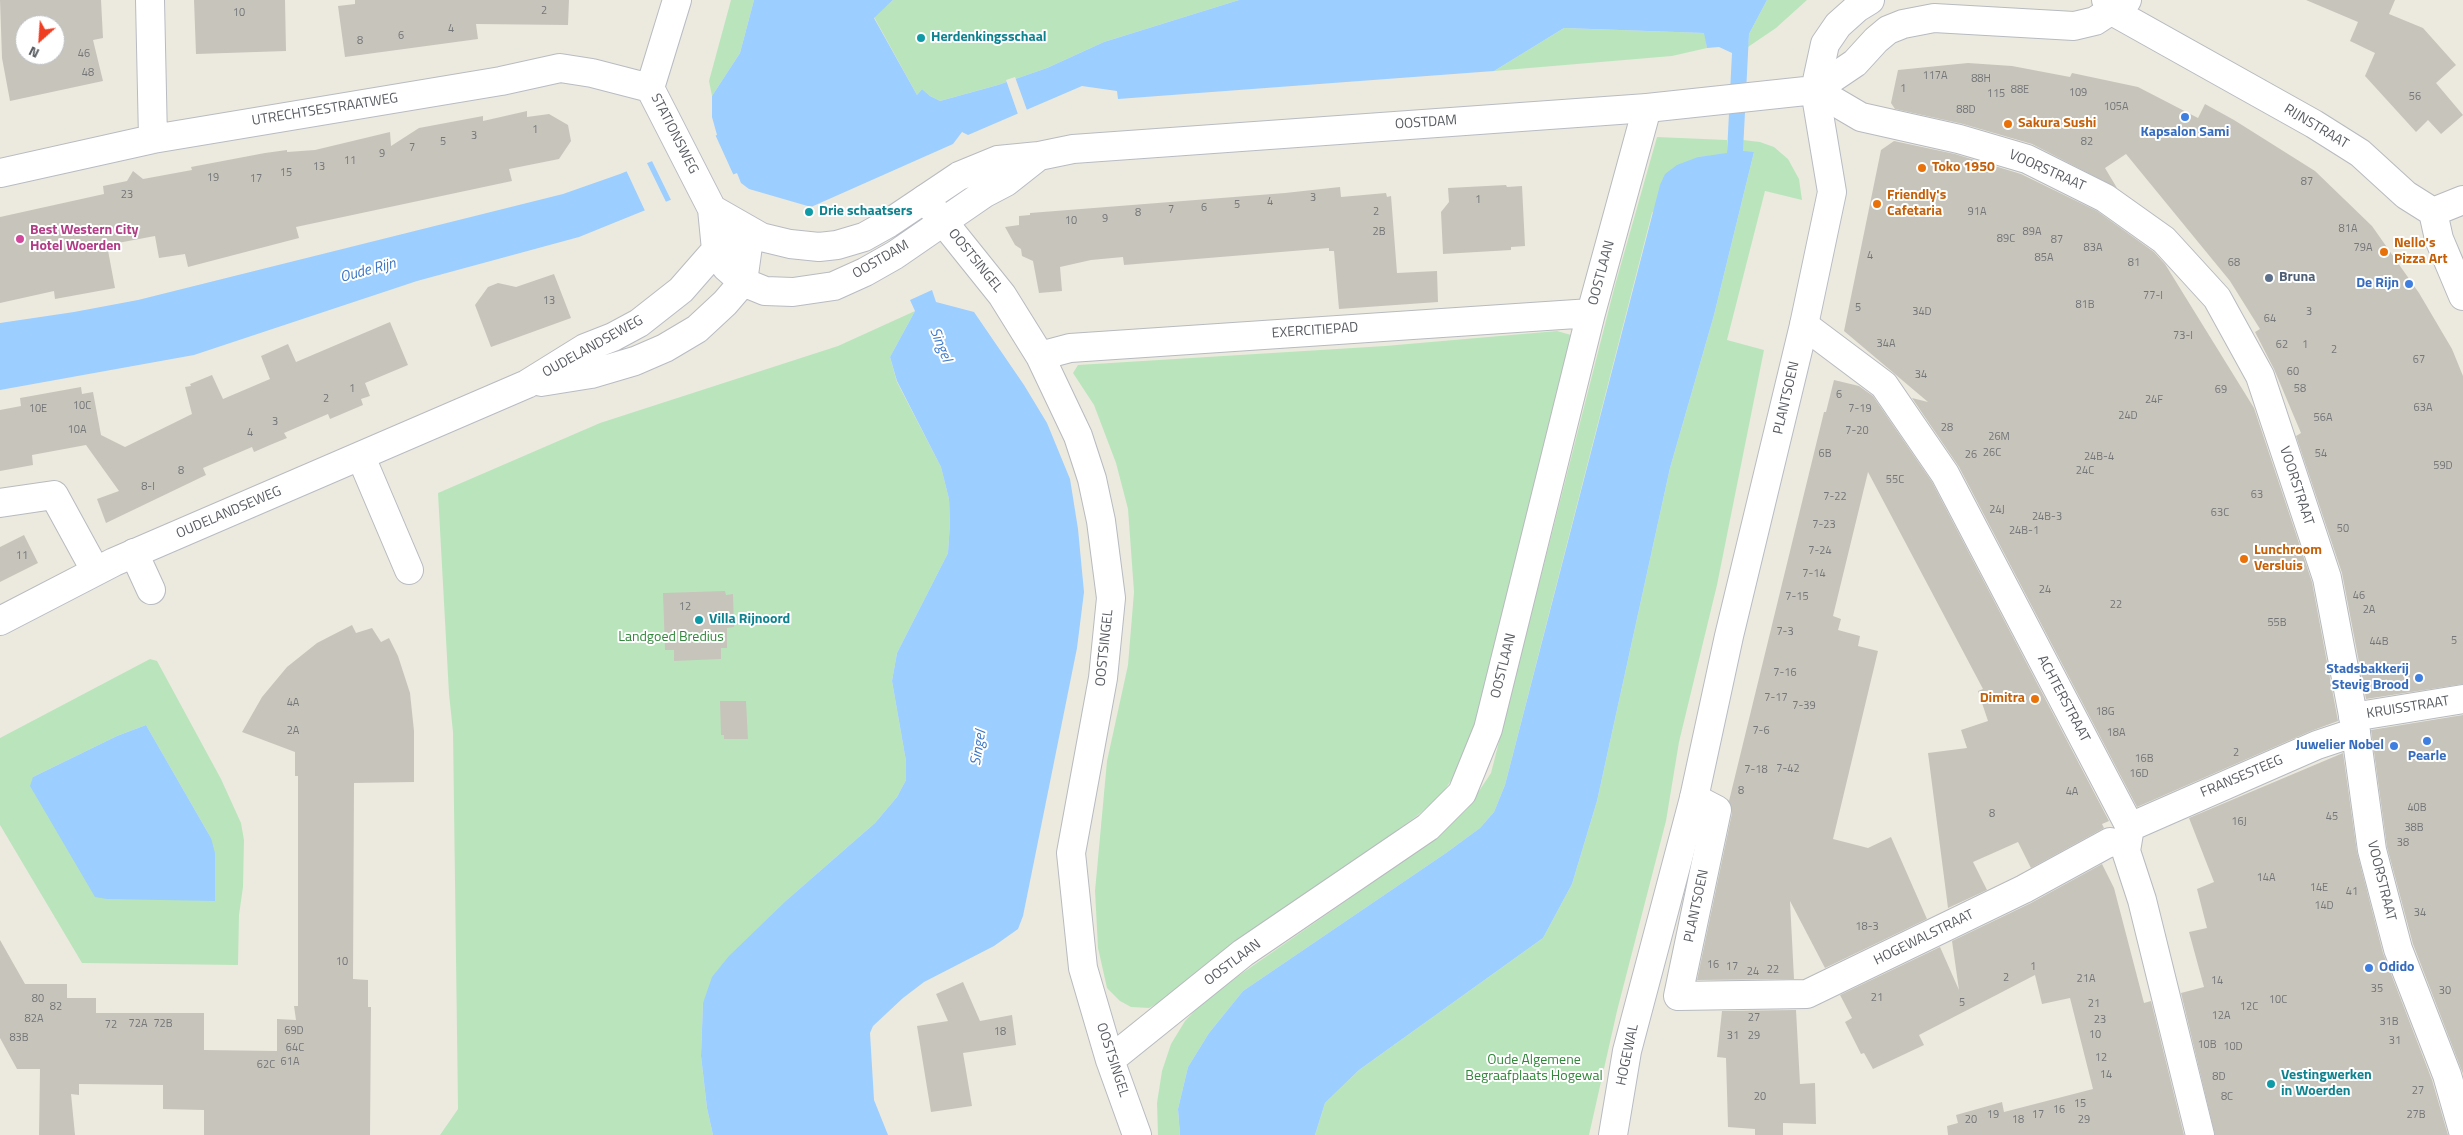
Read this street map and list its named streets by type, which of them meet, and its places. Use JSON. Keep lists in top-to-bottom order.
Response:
{
  "streets": {
    "street": [
      "UTRECHTSESTRAATWEG",
      "OOSTDAM",
      "RIJNSTRAAT",
      "STATIONSWEG",
      "VOORSTRAAT",
      "OOSTSINGEL",
      "OOSTLAAN",
      "EXERCITIEPAD",
      "OUDELANDSEWEG",
      "PLANTSOEN",
      "ACHTERSTRAAT",
      "KRUISSTRAAT",
      "FRANSESTEEG",
      "HOGEWALSTRAAT",
      "HOGEWAL"
    ]
  },
  "crossings": [
    ["UTRECHTSESTRAATWEG", "STATIONSWEG"],
    ["OOSTDAM", "RIJNSTRAAT"],
    ["OOSTDAM", "STATIONSWEG"],
    ["OOSTDAM", "VOORSTRAAT"],
    ["OOSTDAM", "OOSTSINGEL"],
    ["OOSTDAM", "OOSTLAAN"],
    ["OOSTDAM", "OUDELANDSEWEG"],
    ["OOSTDAM", "PLANTSOEN"],
    ["RIJNSTRAAT", "VOORSTRAAT"],
    ["RIJNSTRAAT", "PLANTSOEN"],
    ["STATIONSWEG", "OUDELANDSEWEG"],
    ["VOORSTRAAT", "PLANTSOEN"],
    ["VOORSTRAAT", "KRUISSTRAAT"],
    ["VOORSTRAAT", "FRANSESTEEG"],
    ["OOSTSINGEL", "OOSTLAAN"],
    ["OOSTSINGEL", "EXERCITIEPAD"],
    ["OOSTLAAN", "EXERCITIEPAD"],
    ["PLANTSOEN", "ACHTERSTRAAT"],
    ["PLANTSOEN", "HOGEWALSTRAAT"],
    ["PLANTSOEN", "HOGEWAL"],
    ["ACHTERSTRAAT", "FRANSESTEEG"],
    ["ACHTERSTRAAT", "HOGEWALSTRAAT"],
    ["KRUISSTRAAT", "FRANSESTEEG"],
    ["FRANSESTEEG", "HOGEWALSTRAAT"]
  ],
  "water": ["Oude Rijn", "Singel"],
  "parks": ["Landgoed Bredius", "Oude Algemene Begraafplaats Hogewal"],
  "places": [
    "Herdenkingsschaal",
    "Kapsalon Sami",
    "Sakura Sushi",
    "Toko 1950",
    "Friendly's Cafetaria",
    "Drie schaatsers",
    "Best Western City Hotel Woerden",
    "Nello's Pizza Art",
    "Bruna",
    "De Rijn",
    "Lunchroom Versluis",
    "Villa Rijnoord",
    "Stadsbakkerij Stevig Brood",
    "Dimitra",
    "Pearle",
    "Juwelier Nobel",
    "Odido",
    "Vestingwerken in Woerden"
  ],
  "house_numbers": [
    "2",
    "10",
    "4",
    "6",
    "8",
    "46",
    "48",
    "117A",
    "88H",
    "1",
    "88E",
    "109",
    "115",
    "56",
    "105A",
    "88D",
    "1",
    "3",
    "5",
    "82",
    "7",
    "9",
    "11",
    "13",
    "15",
    "19",
    "17",
    "87",
    "23",
    "3",
    "1",
    "4",
    "5",
    "6",
    "7",
    "2",
    "91A",
    "8",
    "9",
    "10",
    "81A",
    "2B",
    "89A",
    "89C",
    "87",
    "83A",
    "79A",
    "4",
    "85A",
    "81",
    "68",
    "77-I",
    "13",
    "81B",
    "5",
    "34D",
    "3",
    "64",
    "73-I",
    "34A",
    "62",
    "1",
    "2",
    "67",
    "60",
    "34",
    "1",
    "58",
    "69",
    "6",
    "2",
    "24F",
    "10C",
    "63A",
    "10E",
    "7-19",
    "24D",
    "56A",
    "3",
    "28",
    "10A",
    "7-20",
    "4",
    "26M",
    "26C",
    "6B",
    "54",
    "26",
    "24B-4",
    "59D",
    "8",
    "24C",
    "55C",
    "8-I",
    "63",
    "7-22",
    "24J",
    "63C",
    "24B-3",
    "7-23",
    "50",
    "24B-1",
    "7-24",
    "11",
    "7-14",
    "24",
    "46",
    "7-15",
    "22",
    "12",
    "2A",
    "55B",
    "7-3",
    "5",
    "44B",
    "7-16",
    "7-17",
    "4A",
    "7-39",
    "18G",
    "2A",
    "7-6",
    "18A",
    "2",
    "16B",
    "7-42",
    "7-18",
    "16D",
    "8",
    "4A",
    "40B",
    "8",
    "45",
    "16J",
    "38B",
    "38",
    "14A",
    "14E",
    "41",
    "14D",
    "34",
    "18-3",
    "10",
    "16",
    "17",
    "1",
    "22",
    "24",
    "2",
    "21A",
    "14",
    "35",
    "30",
    "21",
    "80",
    "10C",
    "5",
    "21",
    "82",
    "12C",
    "12A",
    "27",
    "82A",
    "23",
    "31B",
    "72A",
    "72B",
    "72",
    "69D",
    "18",
    "10",
    "31",
    "29",
    "83B",
    "31",
    "10B",
    "10D",
    "64C",
    "12",
    "61A",
    "62C",
    "14",
    "8D",
    "27",
    "20",
    "8C",
    "15",
    "16",
    "19",
    "17",
    "27B",
    "20",
    "18",
    "29"
  ],
  "north": "bottom left"
}
